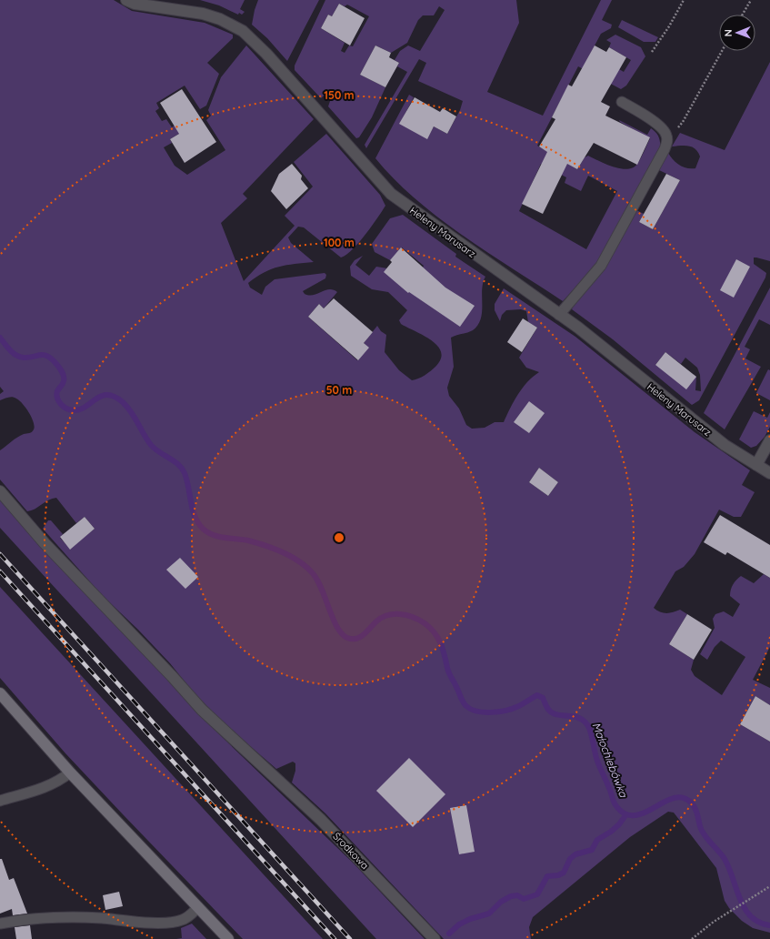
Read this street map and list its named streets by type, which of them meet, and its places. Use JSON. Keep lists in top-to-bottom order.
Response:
{
  "streets": {
    "street": ["Heleny Marusarz", "Środkowa"]
  },
  "water": ["Małochlebówka"],
  "north": "left",
  "rings": ["150 m", "100 m", "50 m"]
}
